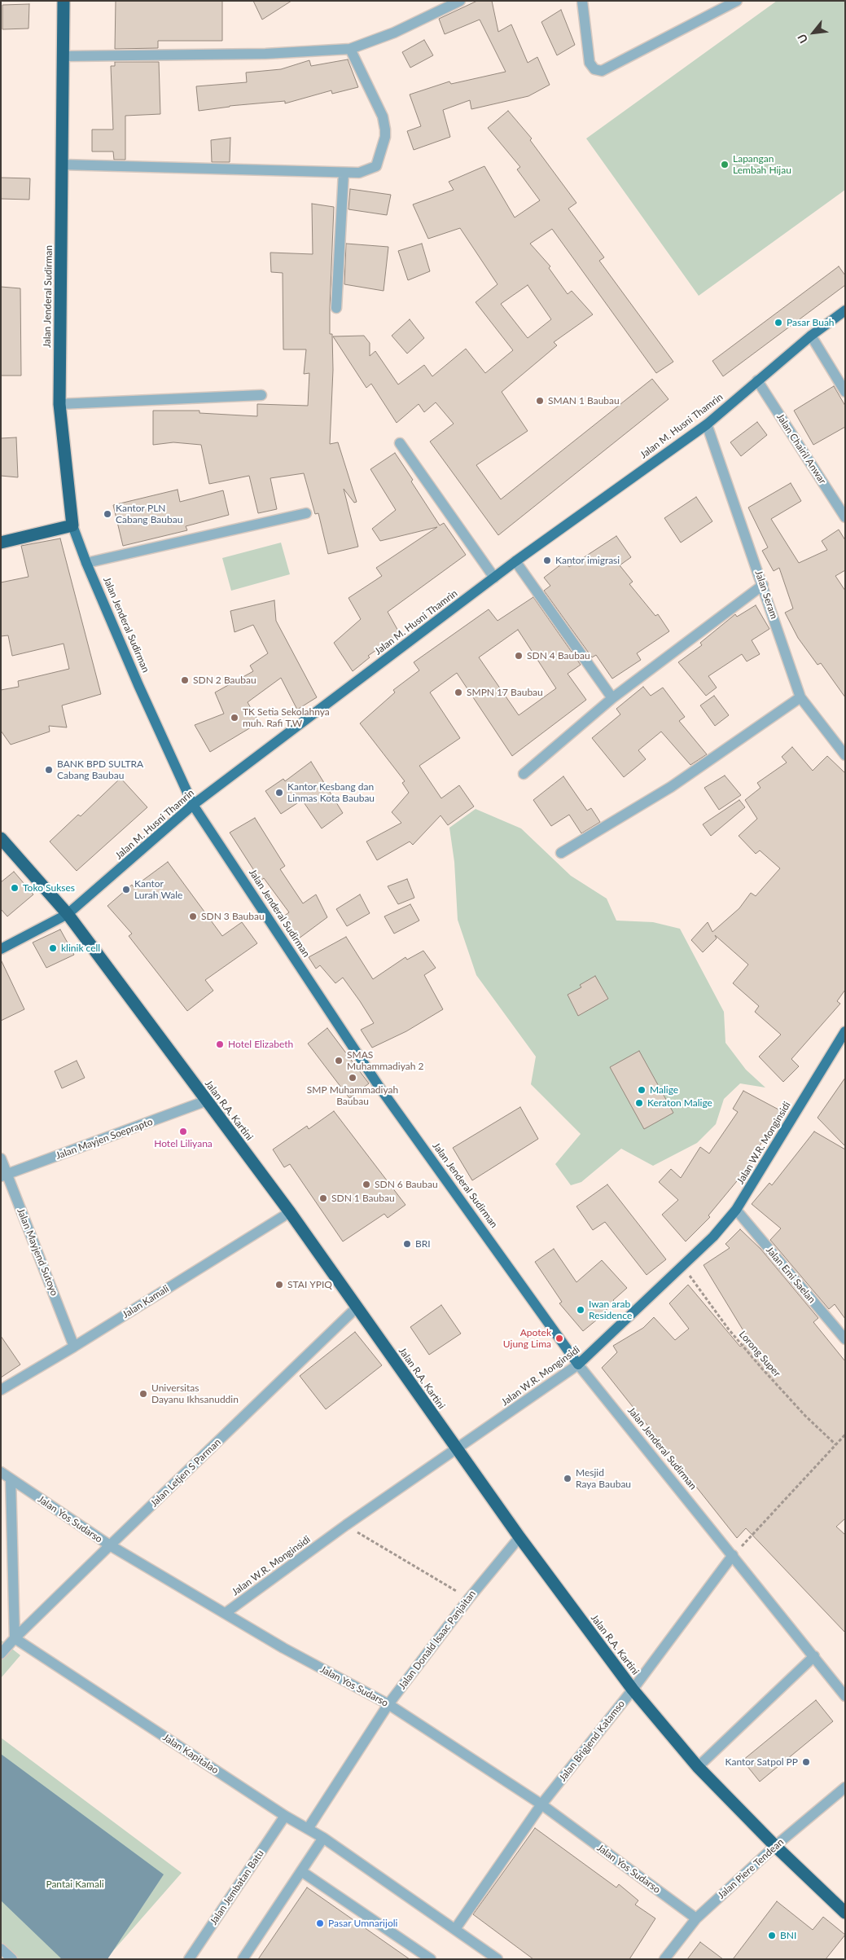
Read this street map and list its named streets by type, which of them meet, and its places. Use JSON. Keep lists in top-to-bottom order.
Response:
{
  "streets": {
    "highway": ["Jalan Jenderal Sudirman", "Jalan R.A. Kartini"],
    "main road": ["Jalan M. Husni Thamrin", "Jalan W.R. Monginsidi"],
    "street": [
      "Jalan Chairil Anwar",
      "Jalan Seram",
      "Jalan Mayjen Soeprapto",
      "Jalan Mayjend Sutoyo",
      "Jalan Emi Saelan",
      "Jalan Kamali",
      "Jalan Letjen S Parman",
      "Jalan Yos Sudarso",
      "Jalan Donald Isaac Panjaitan",
      "Jalan Brigjend Katamso",
      "Jalan Kapitalao",
      "Jalan Piere Tendean",
      "Jalan Jembatan Batu"
    ],
    "path": ["Lorong Super"]
  },
  "crossings": [
    ["Jalan Jenderal Sudirman", "Jalan M. Husni Thamrin"],
    ["Jalan Jenderal Sudirman", "Jalan W.R. Monginsidi"],
    ["Jalan Jenderal Sudirman", "Jalan Brigjend Katamso"],
    ["Jalan M. Husni Thamrin", "Jalan Chairil Anwar"],
    ["Jalan M. Husni Thamrin", "Jalan Seram"],
    ["Jalan M. Husni Thamrin", "Jalan R.A. Kartini"],
    ["Jalan R.A. Kartini", "Jalan Mayjen Soeprapto"],
    ["Jalan R.A. Kartini", "Jalan W.R. Monginsidi"],
    ["Jalan R.A. Kartini", "Jalan Kamali"],
    ["Jalan R.A. Kartini", "Jalan Letjen S Parman"],
    ["Jalan R.A. Kartini", "Jalan Donald Isaac Panjaitan"],
    ["Jalan R.A. Kartini", "Jalan Brigjend Katamso"],
    ["Jalan R.A. Kartini", "Jalan Piere Tendean"],
    ["Jalan Mayjen Soeprapto", "Jalan Mayjend Sutoyo"],
    ["Jalan W.R. Monginsidi", "Jalan Emi Saelan"],
    ["Jalan W.R. Monginsidi", "Lorong Super"],
    ["Jalan W.R. Monginsidi", "Jalan Yos Sudarso"],
    ["Jalan Mayjend Sutoyo", "Jalan Kamali"],
    ["Jalan Letjen S Parman", "Jalan Yos Sudarso"],
    ["Jalan Letjen S Parman", "Jalan Kapitalao"],
    ["Jalan Yos Sudarso", "Jalan Donald Isaac Panjaitan"],
    ["Jalan Yos Sudarso", "Jalan Brigjend Katamso"],
    ["Jalan Yos Sudarso", "Jalan Piere Tendean"],
    ["Jalan Donald Isaac Panjaitan", "Jalan Kapitalao"],
    ["Jalan Brigjend Katamso", "Jalan Kapitalao"],
    ["Jalan Kapitalao", "Jalan Jembatan Batu"]
  ],
  "parks": ["Pantai Kamali"],
  "places": [
    "Lapangan Lembah Hijau",
    "Pasar Buah",
    "SMAN 1 Baubau",
    "Kantor PLN Cabang Baubau",
    "Kantor imigrasi",
    "SDN 4 Baubau",
    "SDN 2 Baubau",
    "SMPN 17 Baubau",
    "TK Setia Sekolahnya muh. Rafi T.W",
    "BANK BPD SULTRA Cabang Baubau",
    "Kantor Kesbang dan Linmas Kota Baubau",
    "Toko Sukses",
    "Kantor Lurah Wale",
    "SDN 3 Baubau",
    "klinik cell",
    "Hotel Elizabeth",
    "SMAS Muhammadiyah 2",
    "SMP Muhammadiyah Baubau",
    "Malige",
    "Keraton Malige",
    "Hotel Liliyana",
    "SDN 6 Baubau",
    "SDN 1 Baubau",
    "BRI",
    "STAI YPIQ",
    "Iwan arab Residence",
    "Apotek Ujung Lima",
    "Universitas Dayanu Ikhsanuddin",
    "Mesjid Raya Baubau",
    "Kantor Satpol PP",
    "Pasar Umnarijoli",
    "BNI"
  ],
  "north": "bottom left"
}
